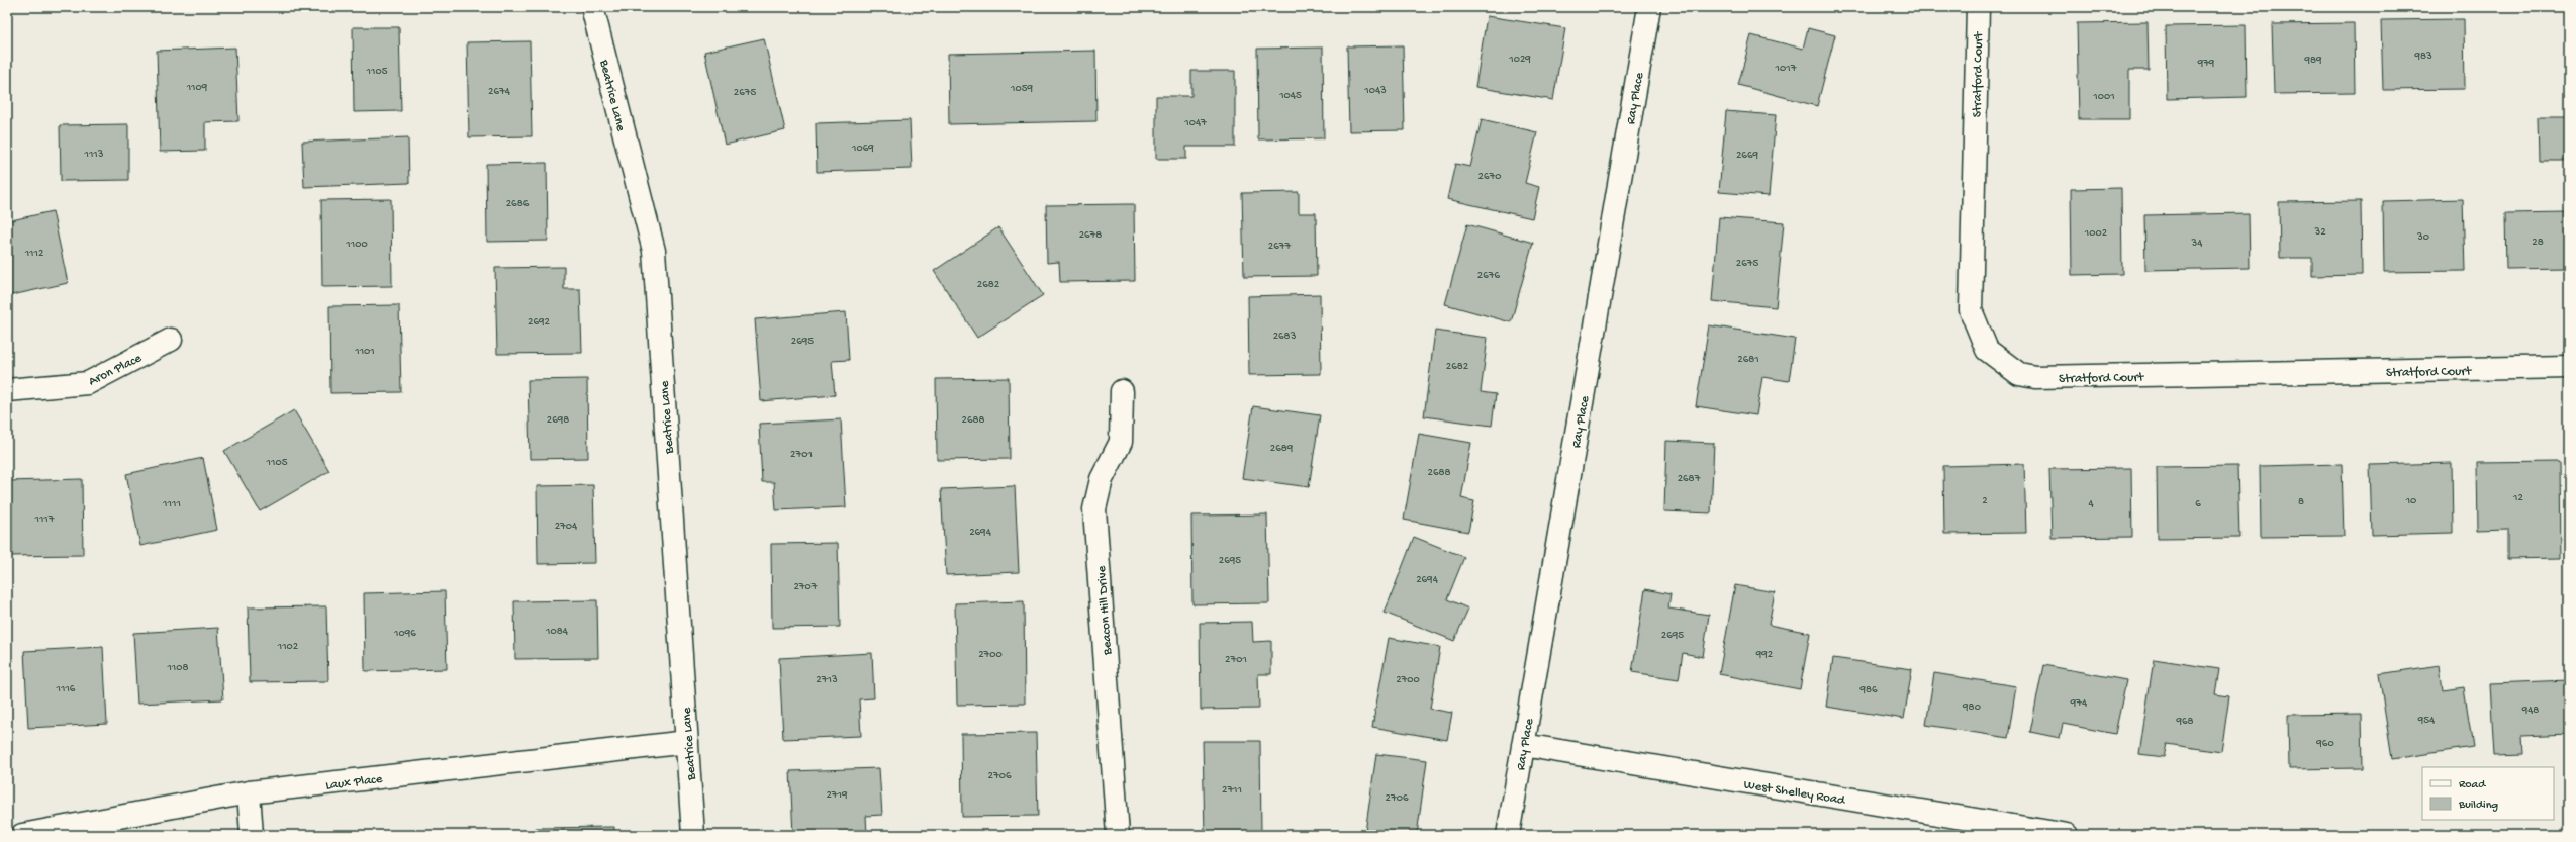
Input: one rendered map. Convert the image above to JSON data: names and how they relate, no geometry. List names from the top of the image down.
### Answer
{
  "streets": {
    "street": [
      "Stratford Court",
      "Beatrice Lane",
      "Ray Place",
      "Aron Place",
      "Beacon Hill Drive",
      "Laux Place",
      "West Shelley Road"
    ]
  },
  "crossings": [
    ["Beatrice Lane", "Laux Place"],
    ["Ray Place", "West Shelley Road"]
  ],
  "house_numbers": [
    "983",
    "1029",
    "989",
    "979",
    "1017",
    "1105",
    "1109",
    "1059",
    "1043",
    "2674",
    "2675",
    "1045",
    "1001",
    "1047",
    "1069",
    "1113",
    "2669",
    "2670",
    "2686",
    "32",
    "1002",
    "2678",
    "30",
    "28",
    "34",
    "1100",
    "2677",
    "1112",
    "2675",
    "2676",
    "2682",
    "2692",
    "2683",
    "2695",
    "1101",
    "2681",
    "2682",
    "2698",
    "2688",
    "2689",
    "2701",
    "1105",
    "2688",
    "2687",
    "12",
    "2",
    "10",
    "8",
    "1111",
    "4",
    "6",
    "1117",
    "2704",
    "2694",
    "2695",
    "2694",
    "2707",
    "1084",
    "1096",
    "2695",
    "1102",
    "2700",
    "992",
    "2701",
    "1108",
    "2713",
    "2700",
    "1116",
    "986",
    "974",
    "980",
    "948",
    "954",
    "968",
    "960",
    "2706",
    "2711",
    "2719",
    "2706"
  ],
  "legend": ["Road", "Building"]
}
